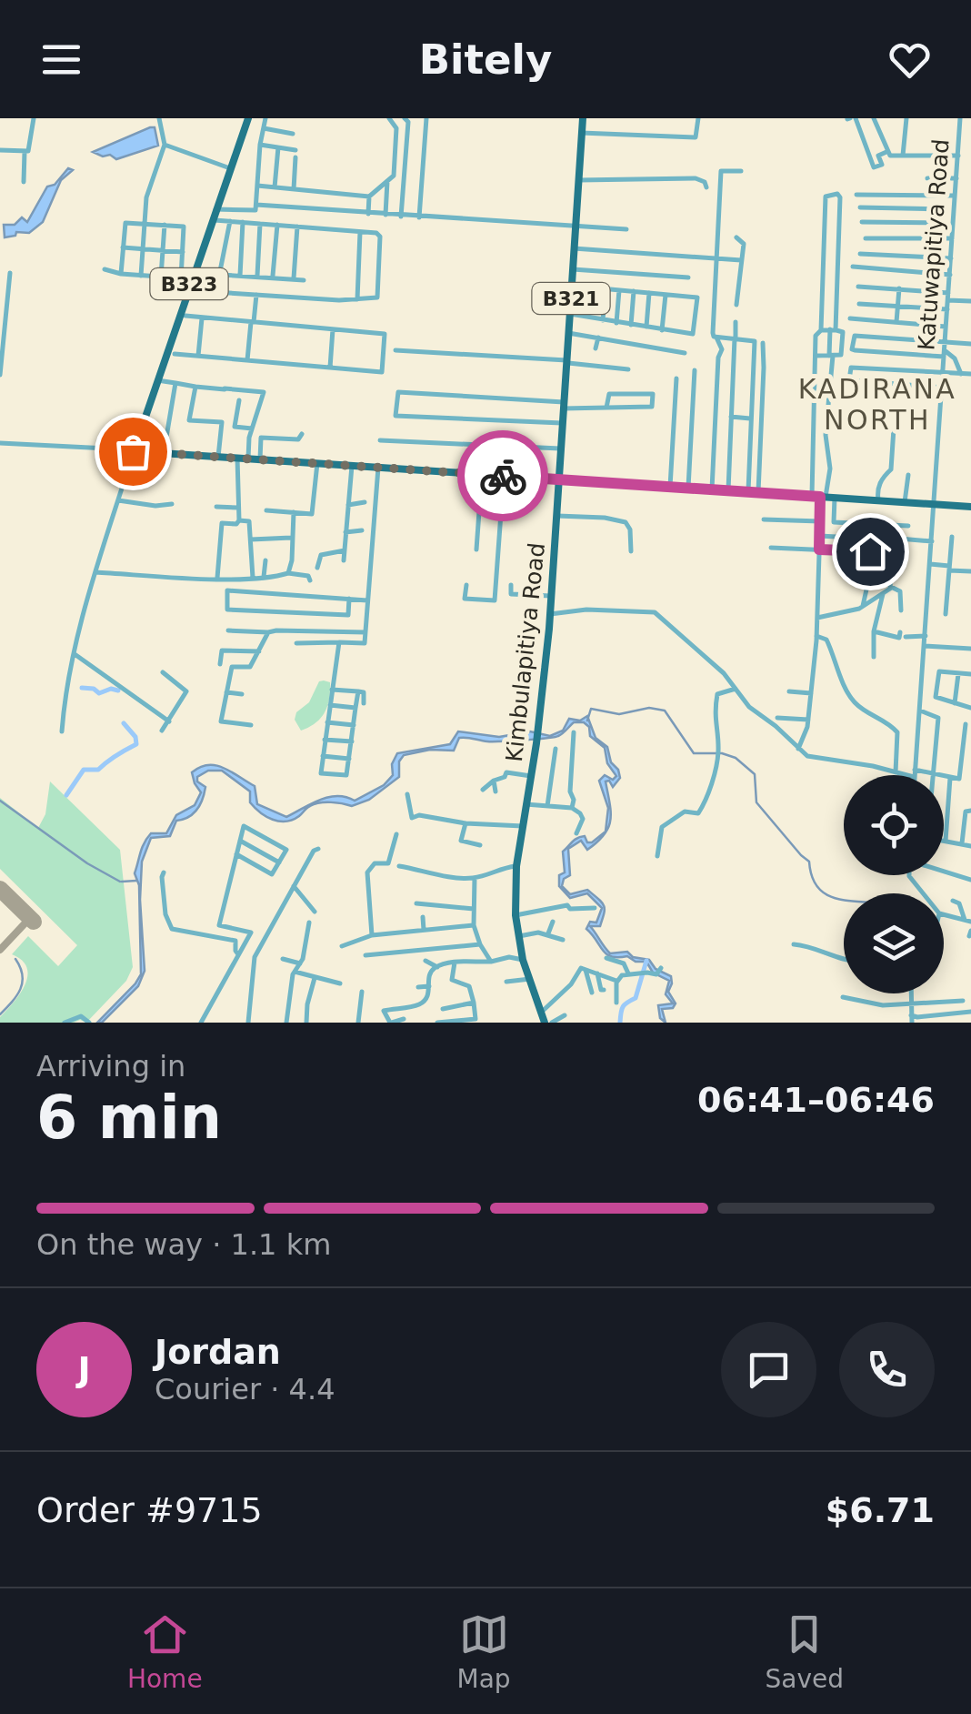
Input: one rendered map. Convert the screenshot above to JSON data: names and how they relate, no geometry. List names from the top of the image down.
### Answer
{
  "streets": {
    "main road": ["B323", "B321", "Kimbulapitiya Road"],
    "street": ["Katuwapitiya Road"]
  },
  "districts": ["KADIRANA NORTH"],
  "page": {
    "header": "Bitely",
    "heading": ["6 min", "Arriving in", "06:41–06:46"],
    "panel": [
      "Jordan",
      "Courier · 4.4",
      "Order #9715",
      "$6.71"
    ],
    "bar": "On the way · 1.1 km",
    "round": "J",
    "tabs": ["Home", "Map", "Saved"]
  }
}
